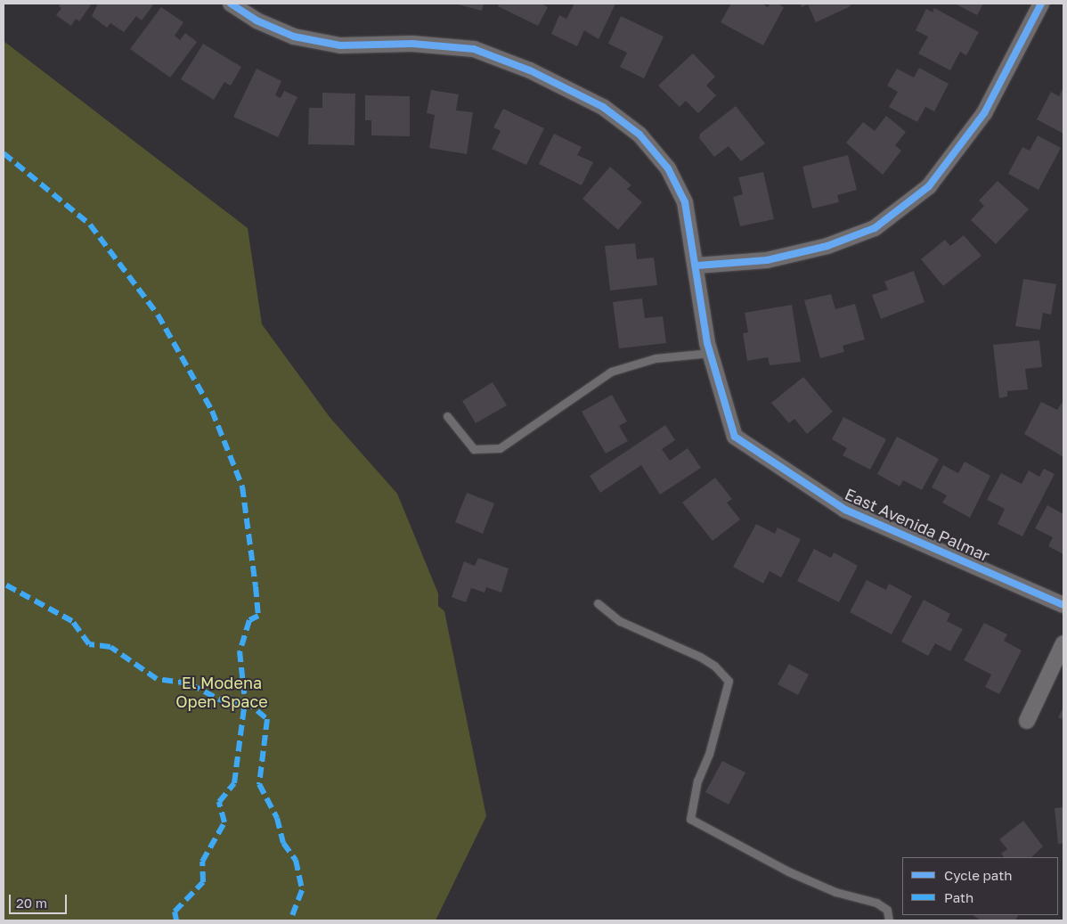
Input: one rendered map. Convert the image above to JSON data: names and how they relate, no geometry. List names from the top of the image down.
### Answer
{
  "streets": {
    "street": ["East Avenida Palmar"]
  },
  "parks": ["El Modena Open Space"],
  "legend": ["Cycle path", "Path"],
  "scale_bar": "20 m"
}
